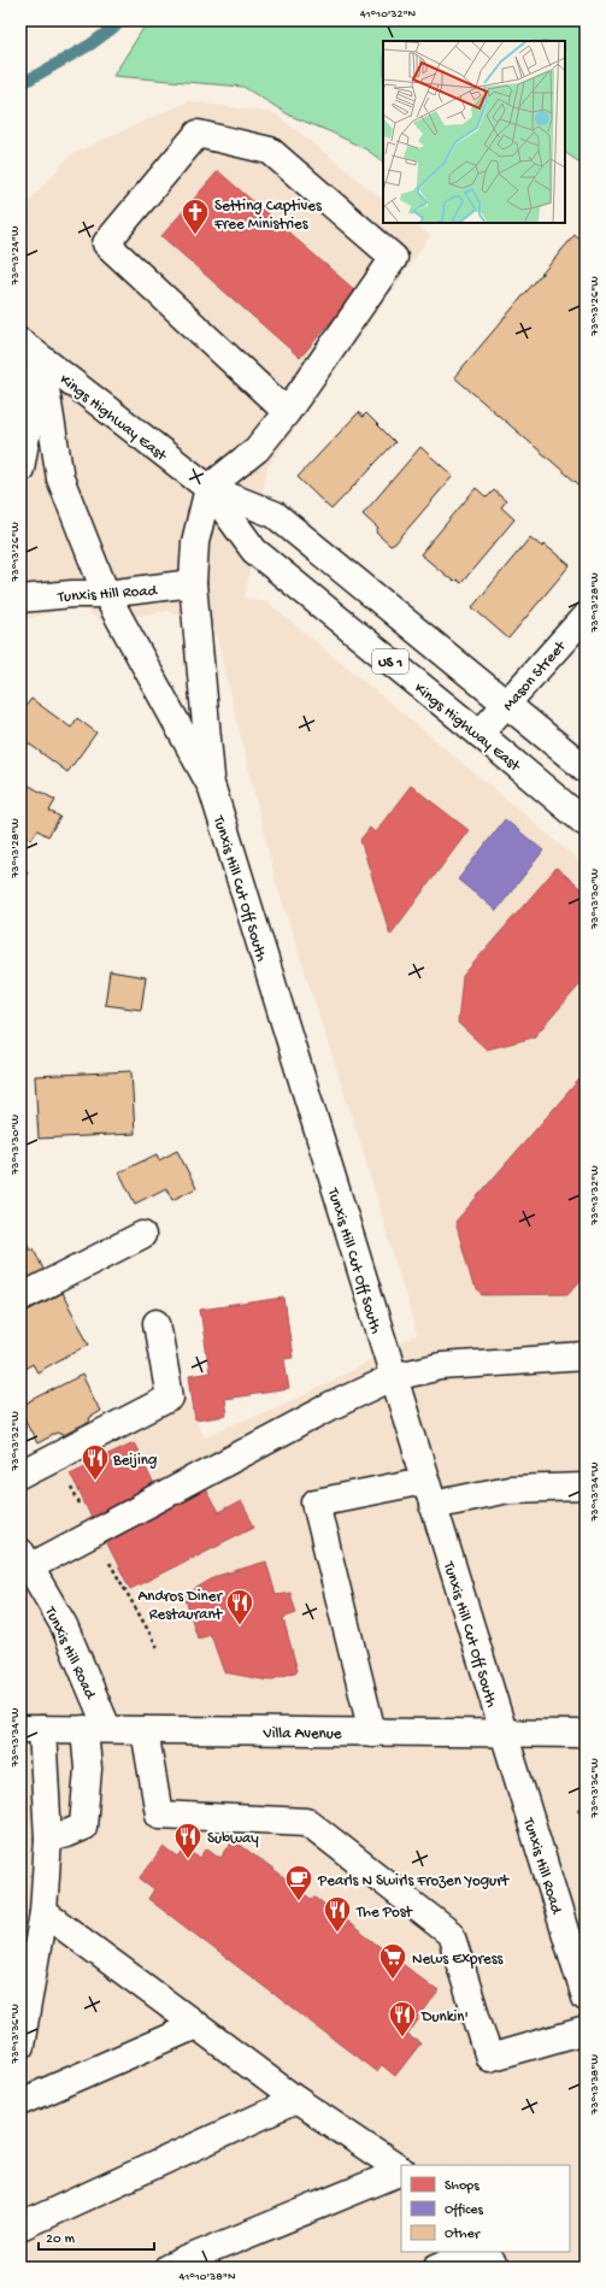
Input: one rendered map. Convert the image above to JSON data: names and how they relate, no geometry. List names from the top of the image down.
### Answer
{
  "streets": {
    "main road": [
      "Kings Highway East",
      "Tunxis Hill Road",
      "US 1",
      "Mason Street",
      "Tunxis Hill Cut Off South",
      "Villa Avenue"
    ]
  },
  "crossings": [
    ["Kings Highway East", "Mason Street"],
    ["Kings Highway East", "Tunxis Hill Cut Off South"],
    ["Tunxis Hill Road", "Tunxis Hill Cut Off South"],
    ["Tunxis Hill Road", "Villa Avenue"],
    ["Tunxis Hill Cut Off South", "Villa Avenue"]
  ],
  "places": {
    "church": ["Setting Captives Free Ministries"],
    "restaurant": [
      "Beijing",
      "Andros Diner Restaurant",
      "Subway",
      "The Post",
      "Dunkin'"
    ],
    "cafe": ["Pearls N Swirls Frozen Yogurt"],
    "supermarket": ["News Express"]
  },
  "legend": ["Shops", "Offices", "Other"],
  "scale_bar": "20 m",
  "coordinates": [
    "41°10'32\"N",
    "73°13'24\"W",
    "73°13'26\"W",
    "73°13'28\"W",
    "73°13'30\"W",
    "73°13'32\"W",
    "73°13'34\"W",
    "73°13'36\"W",
    "73°13'38\"W",
    "41°10'38\"N"
  ]
}
